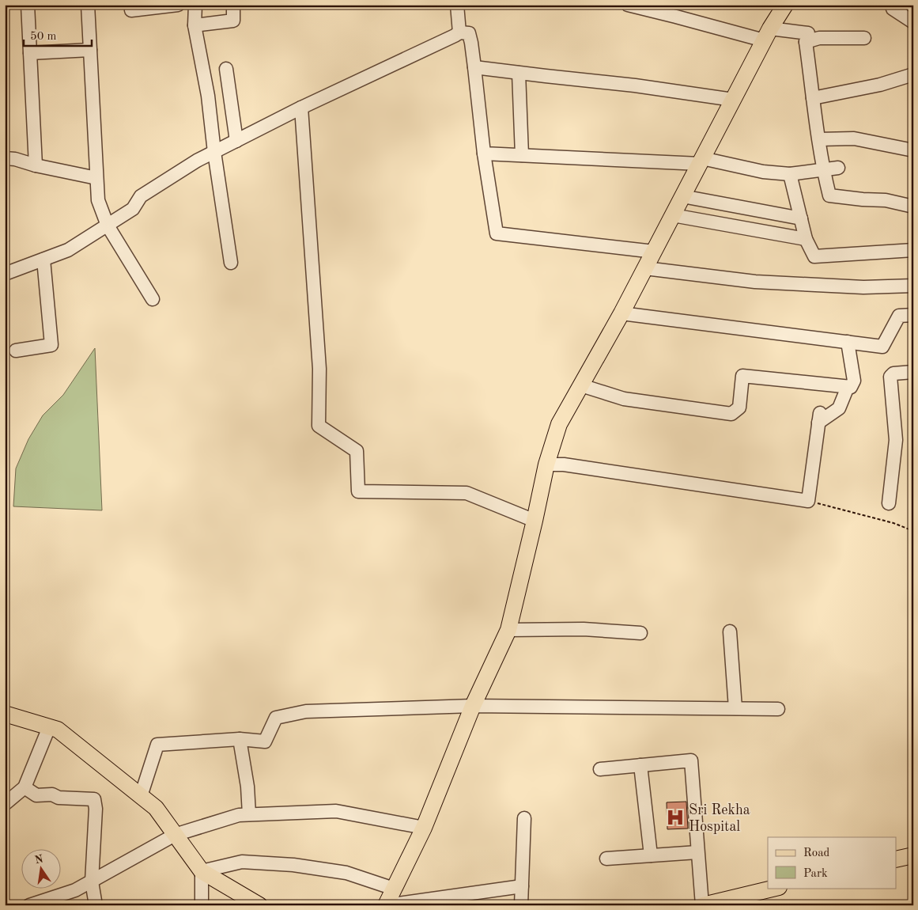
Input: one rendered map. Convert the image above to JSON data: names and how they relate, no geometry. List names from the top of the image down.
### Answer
{
  "places": {
    "hospital": ["Sri Rekha Hospital"]
  },
  "legend": ["Road", "Park"],
  "scale_bar": "50 m",
  "north": "top"
}
